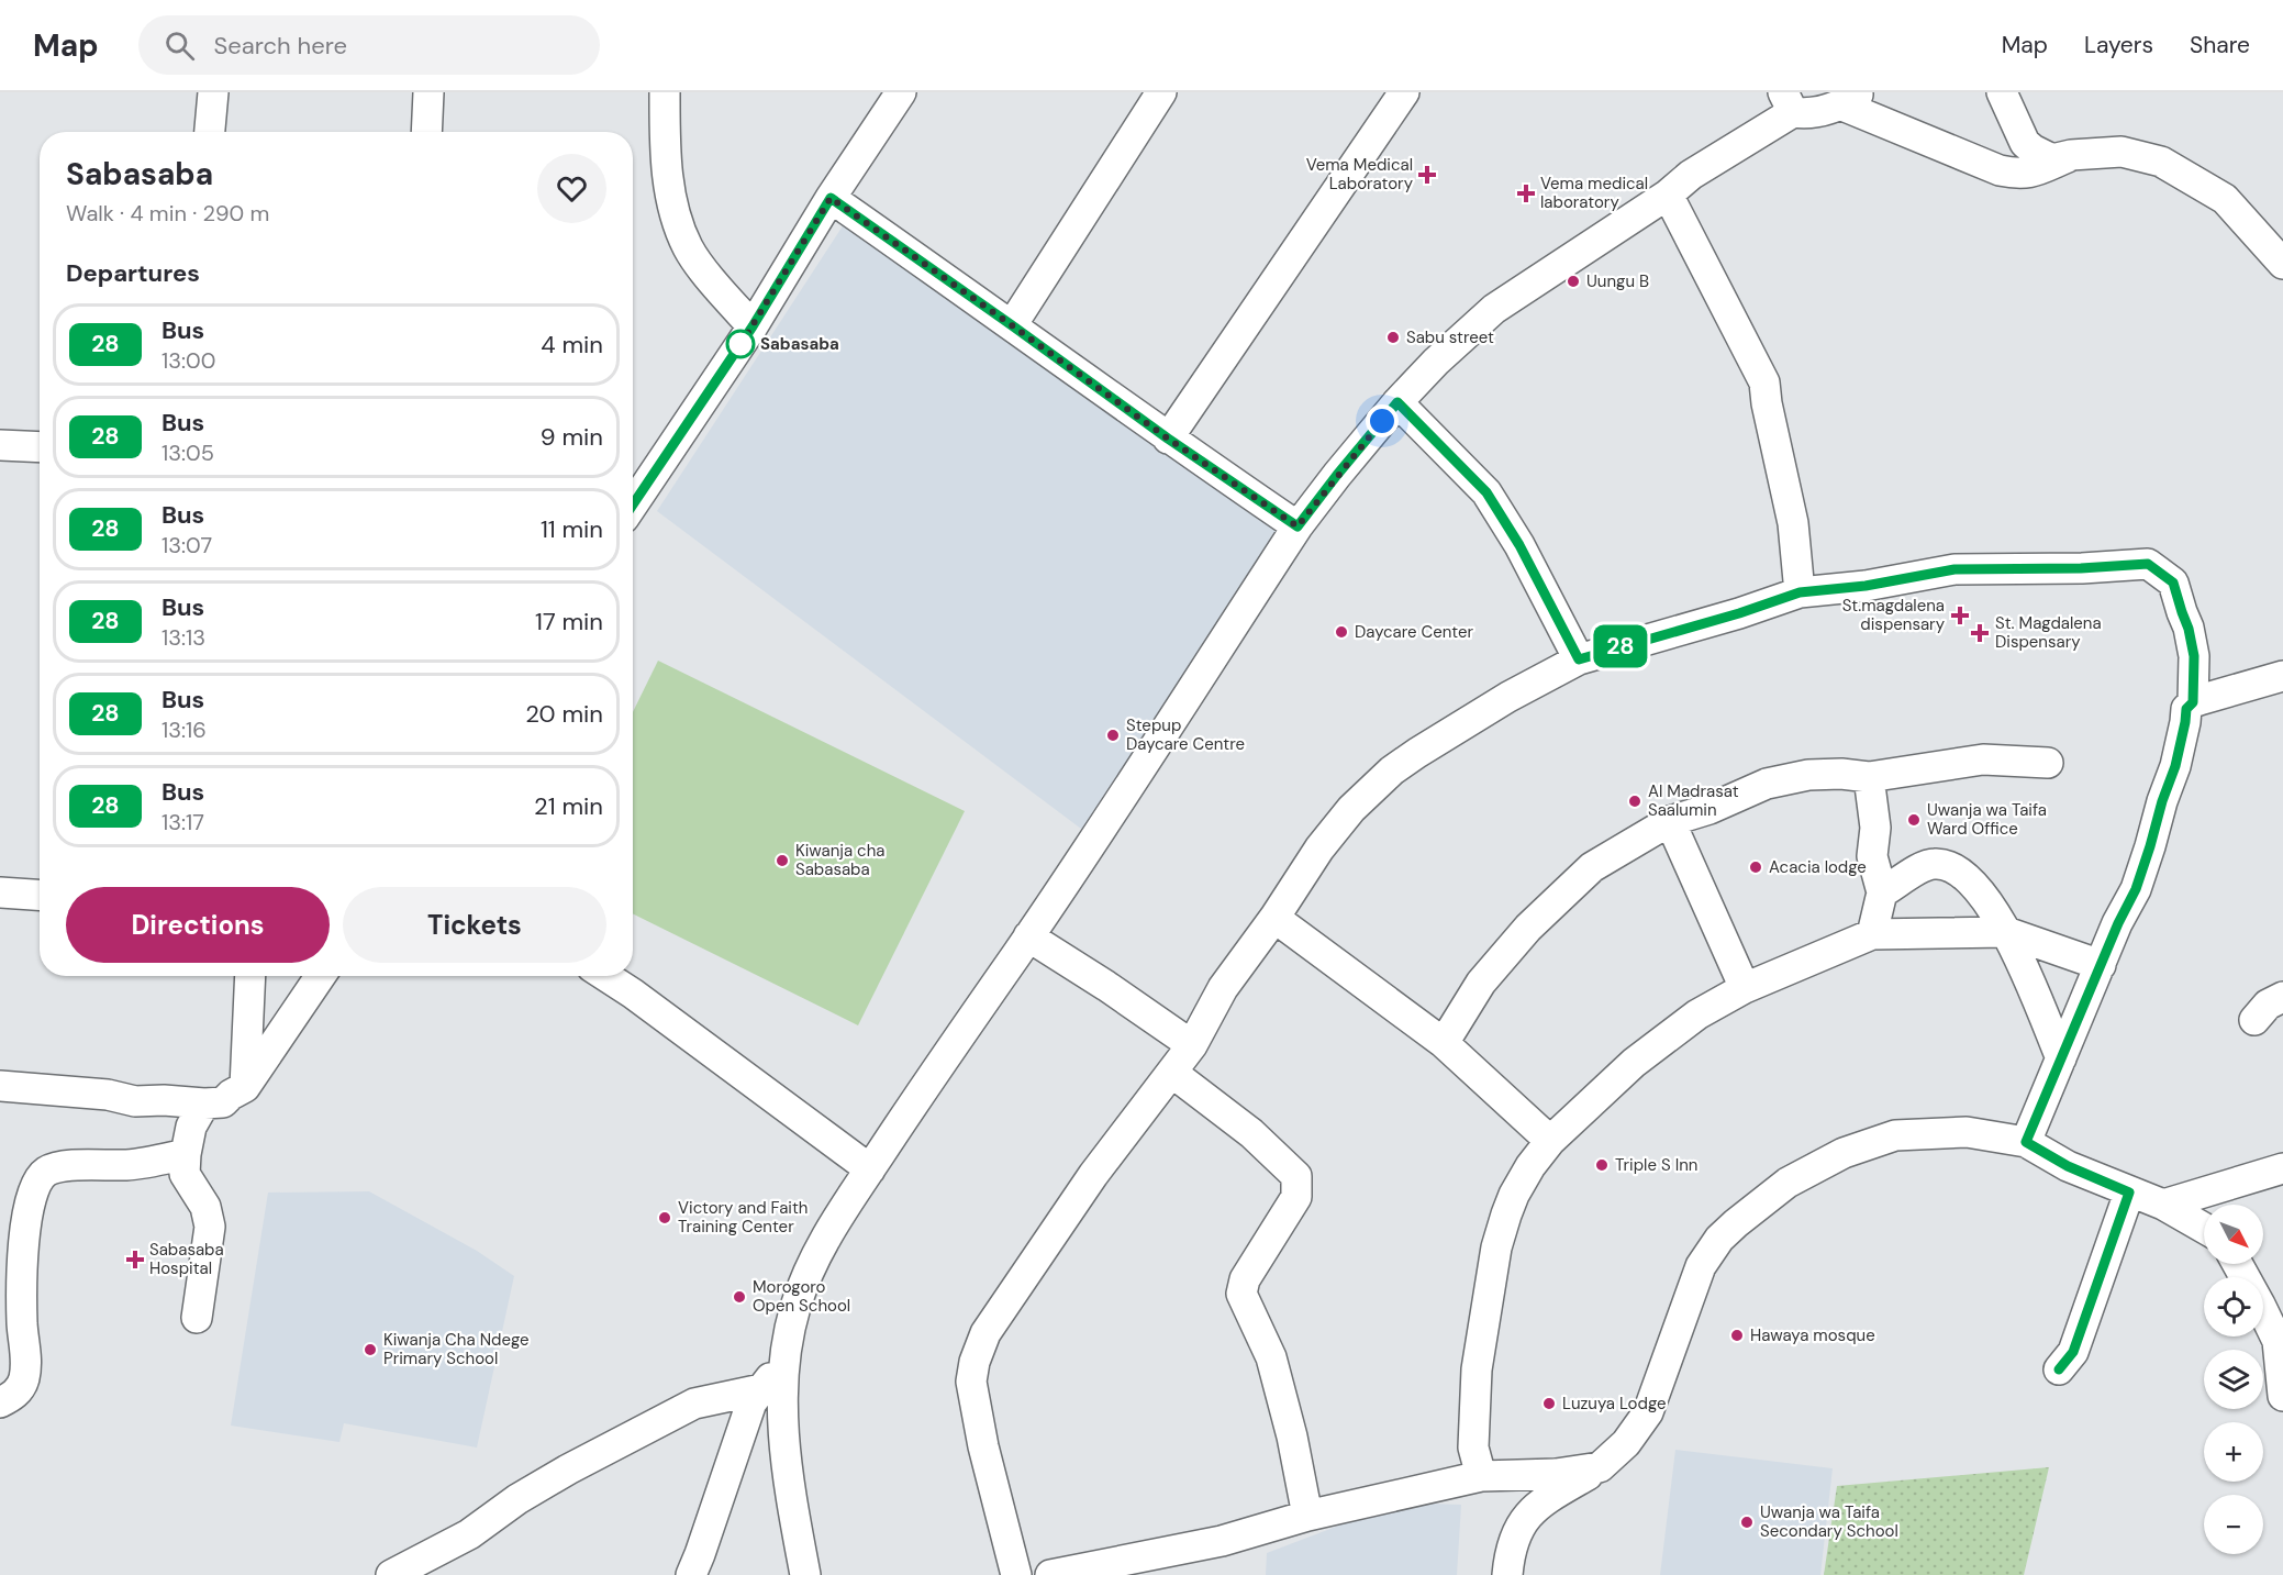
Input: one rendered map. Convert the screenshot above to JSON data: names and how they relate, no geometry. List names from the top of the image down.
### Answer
{
  "places": {
    "health": [
      "Vema Medical Laboratory",
      "Vema medical laboratory",
      "St.magdalena dispensary",
      "St. Magdalena Dispensary",
      "Sabasaba Hospital"
    ],
    "other": [
      "Uungu B",
      "Sabu street",
      "Sabasaba",
      "Daycare Center",
      "Stepup Daycare Centre",
      "Al Madrasat Saalumin",
      "Uwanja wa Taifa Ward Office",
      "Kiwanja cha Sabasaba",
      "Acacia lodge",
      "Triple S Inn",
      "Victory and Faith Training Center",
      "Morogoro Open School",
      "Hawaya mosque",
      "Kiwanja Cha Ndege Primary School",
      "Luzuya Lodge",
      "Uwanja wa Taifa Secondary School"
    ]
  },
  "lines": ["bus line 28"],
  "north": "bottom right",
  "page": {
    "header": "Map",
    "search": "Search here",
    "nav": ["Map", "Layers", "Share"],
    "on_map": "28",
    "heading": [
      ["Sabasaba", "Walk · 4 min · 290 m"],
      "Departures"
    ],
    "list": [
      {
        "mark": "28",
        "name": "Bus",
        "note": "13:00",
        "value": "4 min"
      },
      {
        "mark": "28",
        "name": "Bus",
        "note": "13:05",
        "value": "9 min"
      },
      {
        "mark": "28",
        "name": "Bus",
        "note": "13:07",
        "value": "11 min"
      },
      {
        "mark": "28",
        "name": "Bus",
        "note": "13:13",
        "value": "17 min"
      },
      {
        "mark": "28",
        "name": "Bus",
        "note": "13:16",
        "value": "20 min"
      },
      {
        "mark": "28",
        "name": "Bus",
        "note": "13:17",
        "value": "21 min"
      }
    ],
    "buttons": ["Directions", "Tickets"],
    "map_buttons": ["+", "−"]
  }
}
